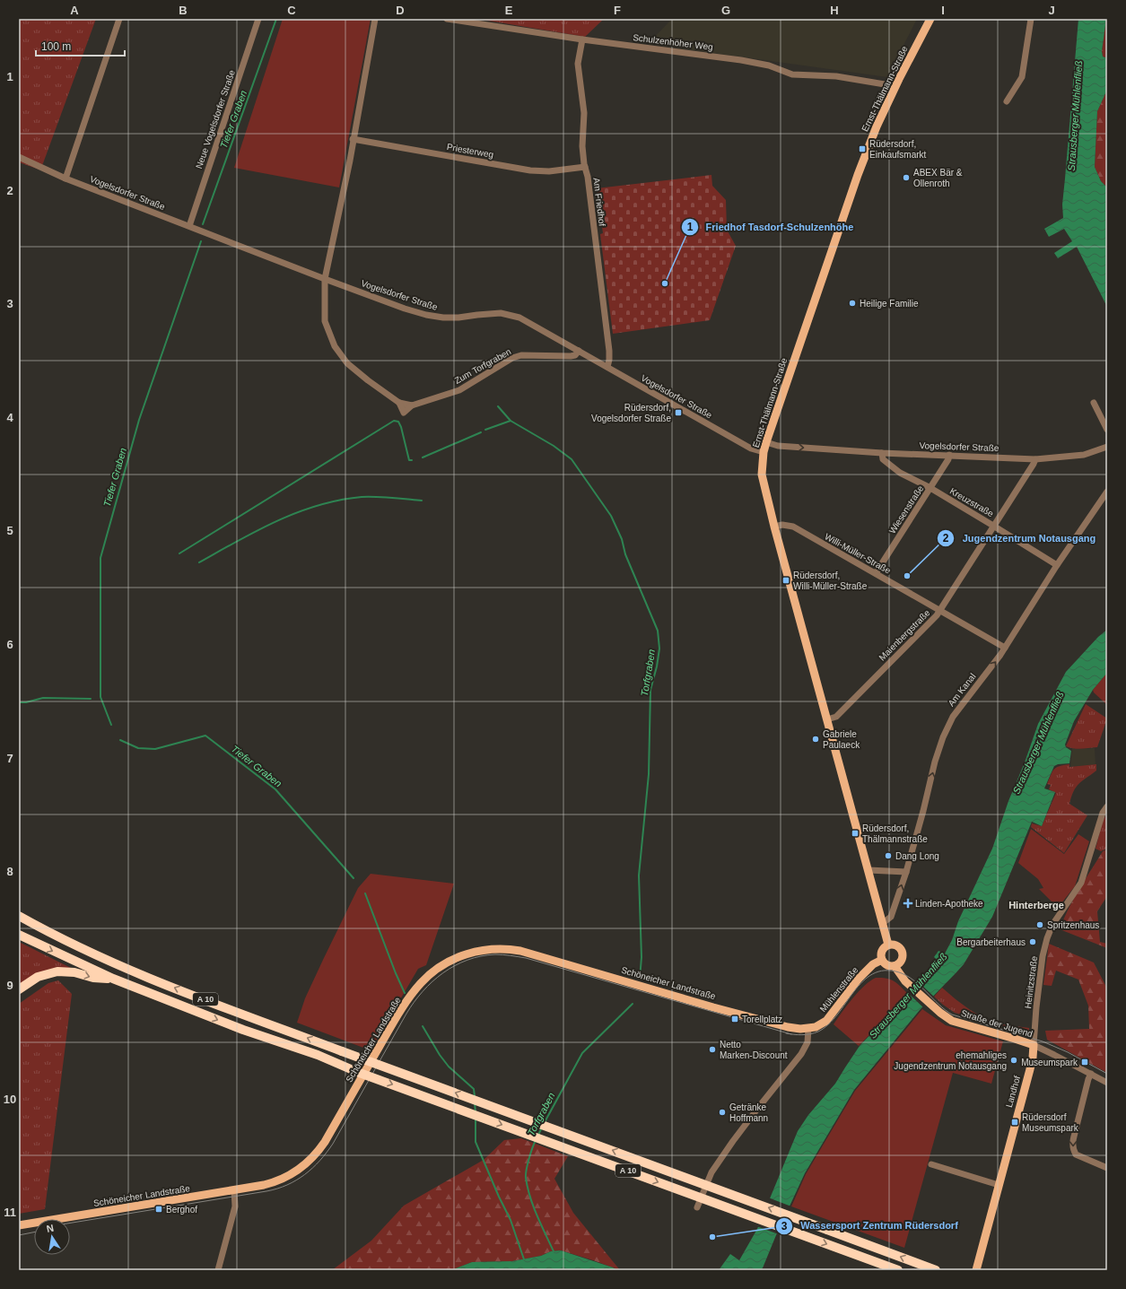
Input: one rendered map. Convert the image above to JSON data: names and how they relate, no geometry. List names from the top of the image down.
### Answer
{
  "streets": {
    "highway": ["A 10"],
    "main road": [
      "Ernst-Thälmann-Straße",
      "Schöneicher Landstraße",
      "Mühlenstraße",
      "Straße der Jugend",
      "Landhof"
    ],
    "street": [
      "Schulzenhöher Weg",
      "Neue Vogelsdorfer Straße",
      "Priesterweg",
      "Vogelsdorfer Straße",
      "Am Friedhof",
      "Zum Torfgraben",
      "Kreuzstraße",
      "Wiesenstraße",
      "Willi-Müller-Straße",
      "Maienbergstraße",
      "Am Kanal",
      "Heinitzstraße"
    ]
  },
  "crossings": [
    ["Schulzenhöher Weg", "Ernst-Thälmann-Straße"],
    ["Schulzenhöher Weg", "Am Friedhof"],
    ["Ernst-Thälmann-Straße", "Vogelsdorfer Straße"],
    ["Ernst-Thälmann-Straße", "Willi-Müller-Straße"],
    ["Ernst-Thälmann-Straße", "Maienbergstraße"],
    ["Ernst-Thälmann-Straße", "Am Kanal"],
    ["Ernst-Thälmann-Straße", "Mühlenstraße"],
    ["Ernst-Thälmann-Straße", "Straße der Jugend"],
    ["Neue Vogelsdorfer Straße", "Vogelsdorfer Straße"],
    ["Priesterweg", "Am Friedhof"],
    ["Vogelsdorfer Straße", "Am Friedhof"],
    ["Vogelsdorfer Straße", "Zum Torfgraben"],
    ["Vogelsdorfer Straße", "Kreuzstraße"],
    ["Vogelsdorfer Straße", "Wiesenstraße"],
    ["Vogelsdorfer Straße", "Maienbergstraße"],
    ["Kreuzstraße", "Wiesenstraße"],
    ["Kreuzstraße", "Maienbergstraße"],
    ["Kreuzstraße", "Am Kanal"],
    ["Wiesenstraße", "Willi-Müller-Straße"],
    ["Willi-Müller-Straße", "Maienbergstraße"],
    ["Willi-Müller-Straße", "Am Kanal"],
    ["Heinitzstraße", "Straße der Jugend"],
    ["Heinitzstraße", "Landhof"],
    ["Schöneicher Landstraße", "Mühlenstraße"],
    ["Mühlenstraße", "Straße der Jugend"],
    ["Straße der Jugend", "Landhof"]
  ],
  "one_way": ["Am Kanal"],
  "districts": ["Hinterberge"],
  "water": ["Strausberger Mühlenfließ", "Tiefer Graben", "Torfgraben"],
  "places": {
    "transit": [
      "Rüdersdorf, Einkaufsmarkt",
      "Rüdersdorf, Vogelsdorfer Straße",
      "Rüdersdorf, Willi-Müller-Straße",
      "Rüdersdorf, Thälmannstraße",
      "Torellplatz",
      "Museumspark",
      "Rüdersdorf Museumspark",
      "Berghof"
    ],
    "other": [
      "ABEX Bär & Ollenroth",
      "Friedhof Tasdorf-Schulzenhöhe",
      "Heilige Familie",
      "Jugendzentrum Notausgang",
      "Gabriele Paulaeck",
      "Dang Long",
      "Spritzenhaus",
      "Bergarbeiterhaus",
      "Netto Marken-Discount",
      "ehemahliges Jugendzentrum Notausgang",
      "Getränke Hoffmann",
      "Wassersport Zentrum Rüdersdorf"
    ],
    "health": ["Linden-Apotheke"]
  },
  "scale_bar": "100 m",
  "north": "top",
  "grid": {
    "columns": [
      "A",
      "B",
      "C",
      "D",
      "E",
      "F",
      "G",
      "H",
      "I",
      "J"
    ],
    "rows": [
      "1",
      "2",
      "3",
      "4",
      "5",
      "6",
      "7",
      "8",
      "9",
      "10",
      "11"
    ]
  }
}
